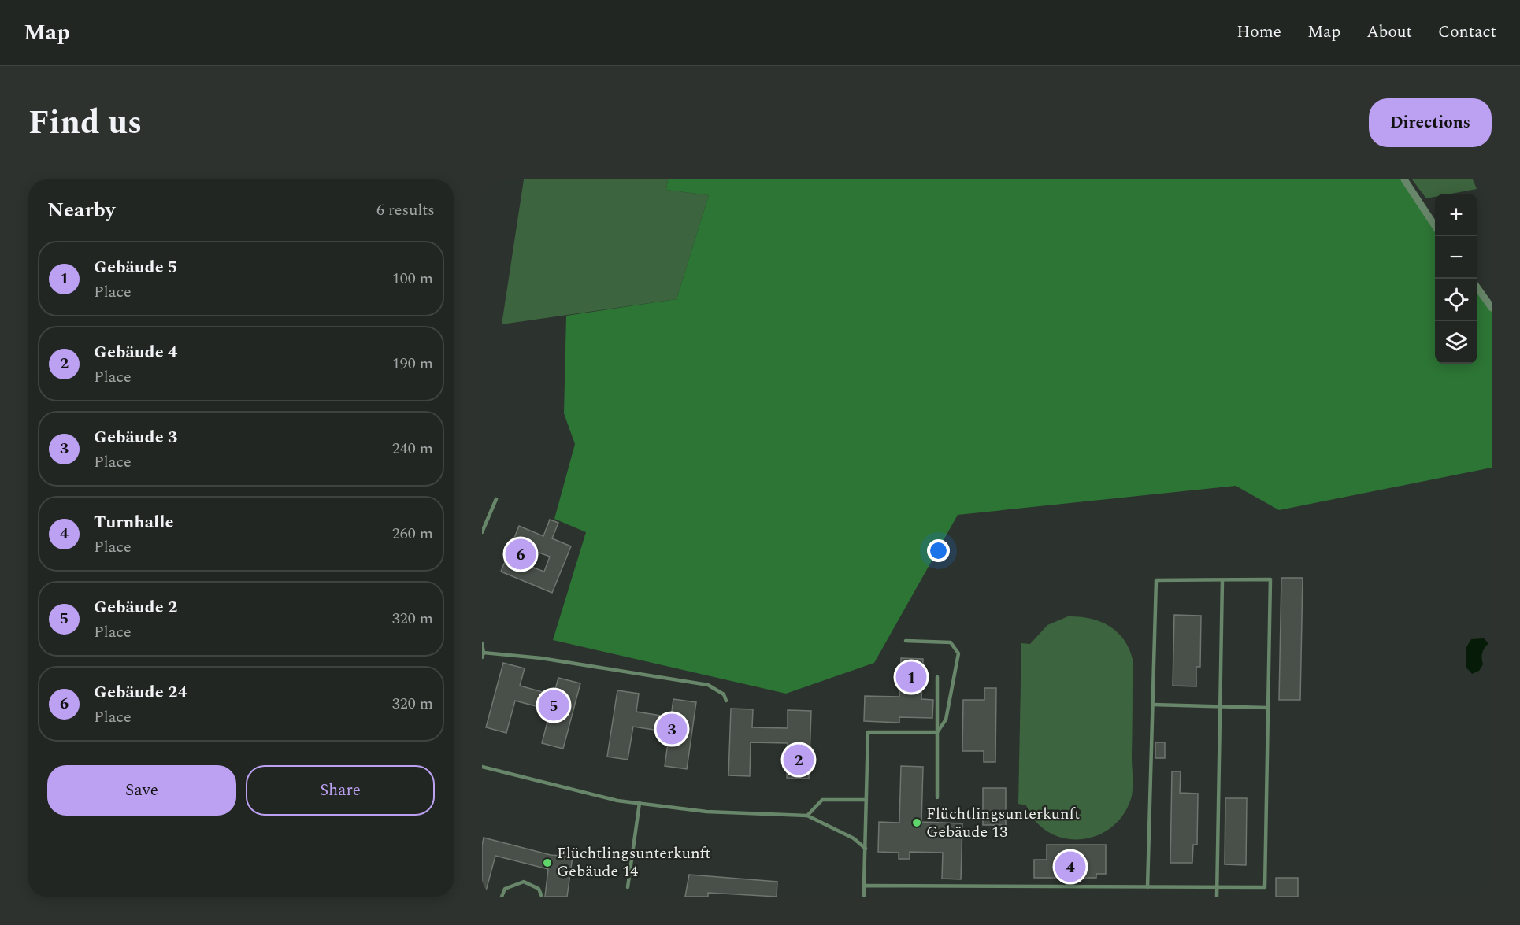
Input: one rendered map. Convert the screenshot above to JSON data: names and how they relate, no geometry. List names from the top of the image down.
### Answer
{
  "places": ["Flüchtlingsunterkunft Gebäude 13", "Flüchtlingsunterkunft Gebäude 14"],
  "page": {
    "header": "Map",
    "nav": [
      "Home",
      "Map",
      "About",
      "Contact"
    ],
    "title": "Find us",
    "buttons": [
      "Directions",
      ["Save", "Share"]
    ],
    "heading": ["Nearby", "6 results"],
    "map_buttons": ["+", "−"],
    "list": [
      {
        "mark": "1",
        "name": "Gebäude 5",
        "note": "Place",
        "value": "100 m"
      },
      {
        "mark": "2",
        "name": "Gebäude 4",
        "note": "Place",
        "value": "190 m"
      },
      {
        "mark": "3",
        "name": "Gebäude 3",
        "note": "Place",
        "value": "240 m"
      },
      {
        "mark": "4",
        "name": "Turnhalle",
        "note": "Place",
        "value": "260 m"
      },
      {
        "mark": "5",
        "name": "Gebäude 2",
        "note": "Place",
        "value": "320 m"
      },
      {
        "mark": "6",
        "name": "Gebäude 24",
        "note": "Place",
        "value": "320 m"
      }
    ],
    "pins": [
      "6",
      "1",
      "5",
      "3",
      "2",
      "4"
    ]
  }
}
